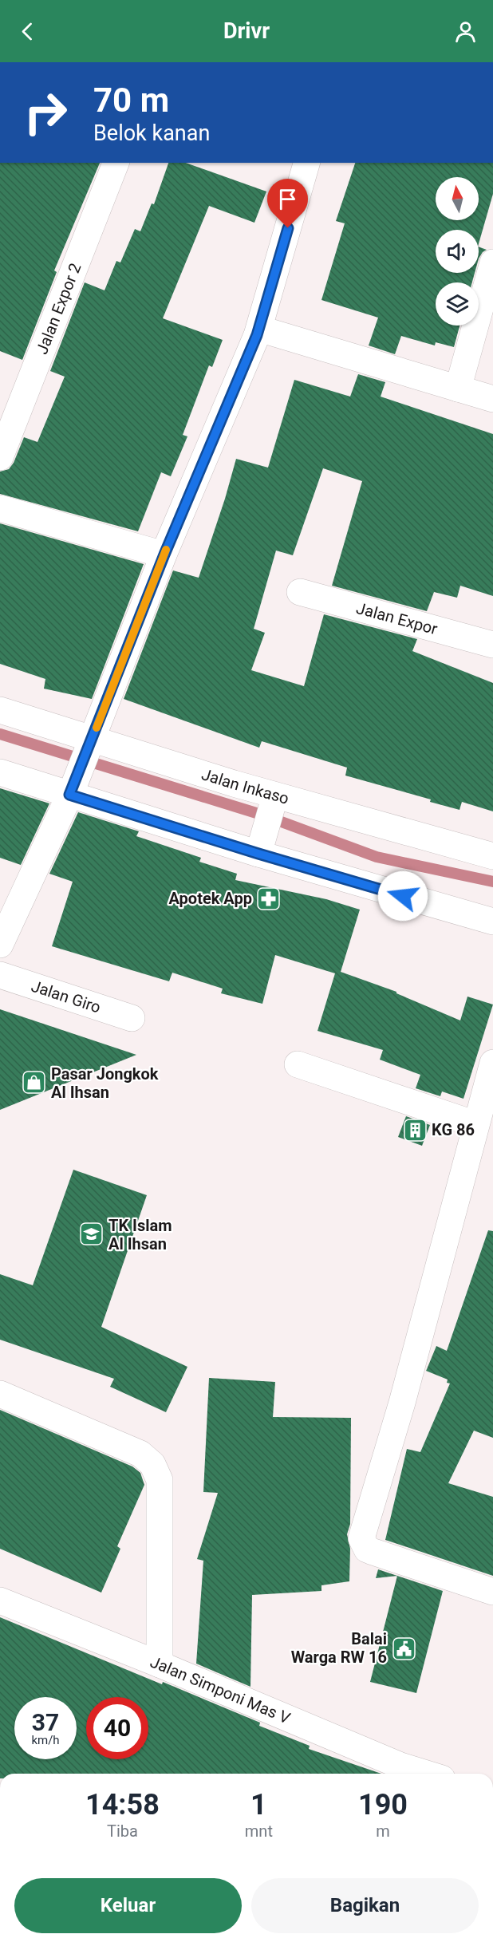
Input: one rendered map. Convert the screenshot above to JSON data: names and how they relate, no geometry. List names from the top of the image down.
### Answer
{
  "streets": {
    "street": [
      "Jalan Expor 2",
      "Jalan Expor",
      "Jalan Inkaso",
      "Jalan Giro",
      "Jalan Simponi Mas V"
    ]
  },
  "places": {
    "pharmacy": ["Apotek App"],
    "shop": ["Pasar Jongkok Al Ihsan"],
    "building": ["KG 86"],
    "school or university": ["TK Islam Al Ihsan"],
    "public building": ["Balai Warga RW 16"]
  },
  "north": "top",
  "page": {
    "header": "Drivr",
    "turn": ["70 m", "Belok kanan"],
    "speed": "37 km/h",
    "limit": "40",
    "eta": [
      "14:58",
      "Tiba",
      "1",
      "mnt",
      "190",
      "m"
    ],
    "buttons": ["Keluar", "Bagikan"]
  }
}
